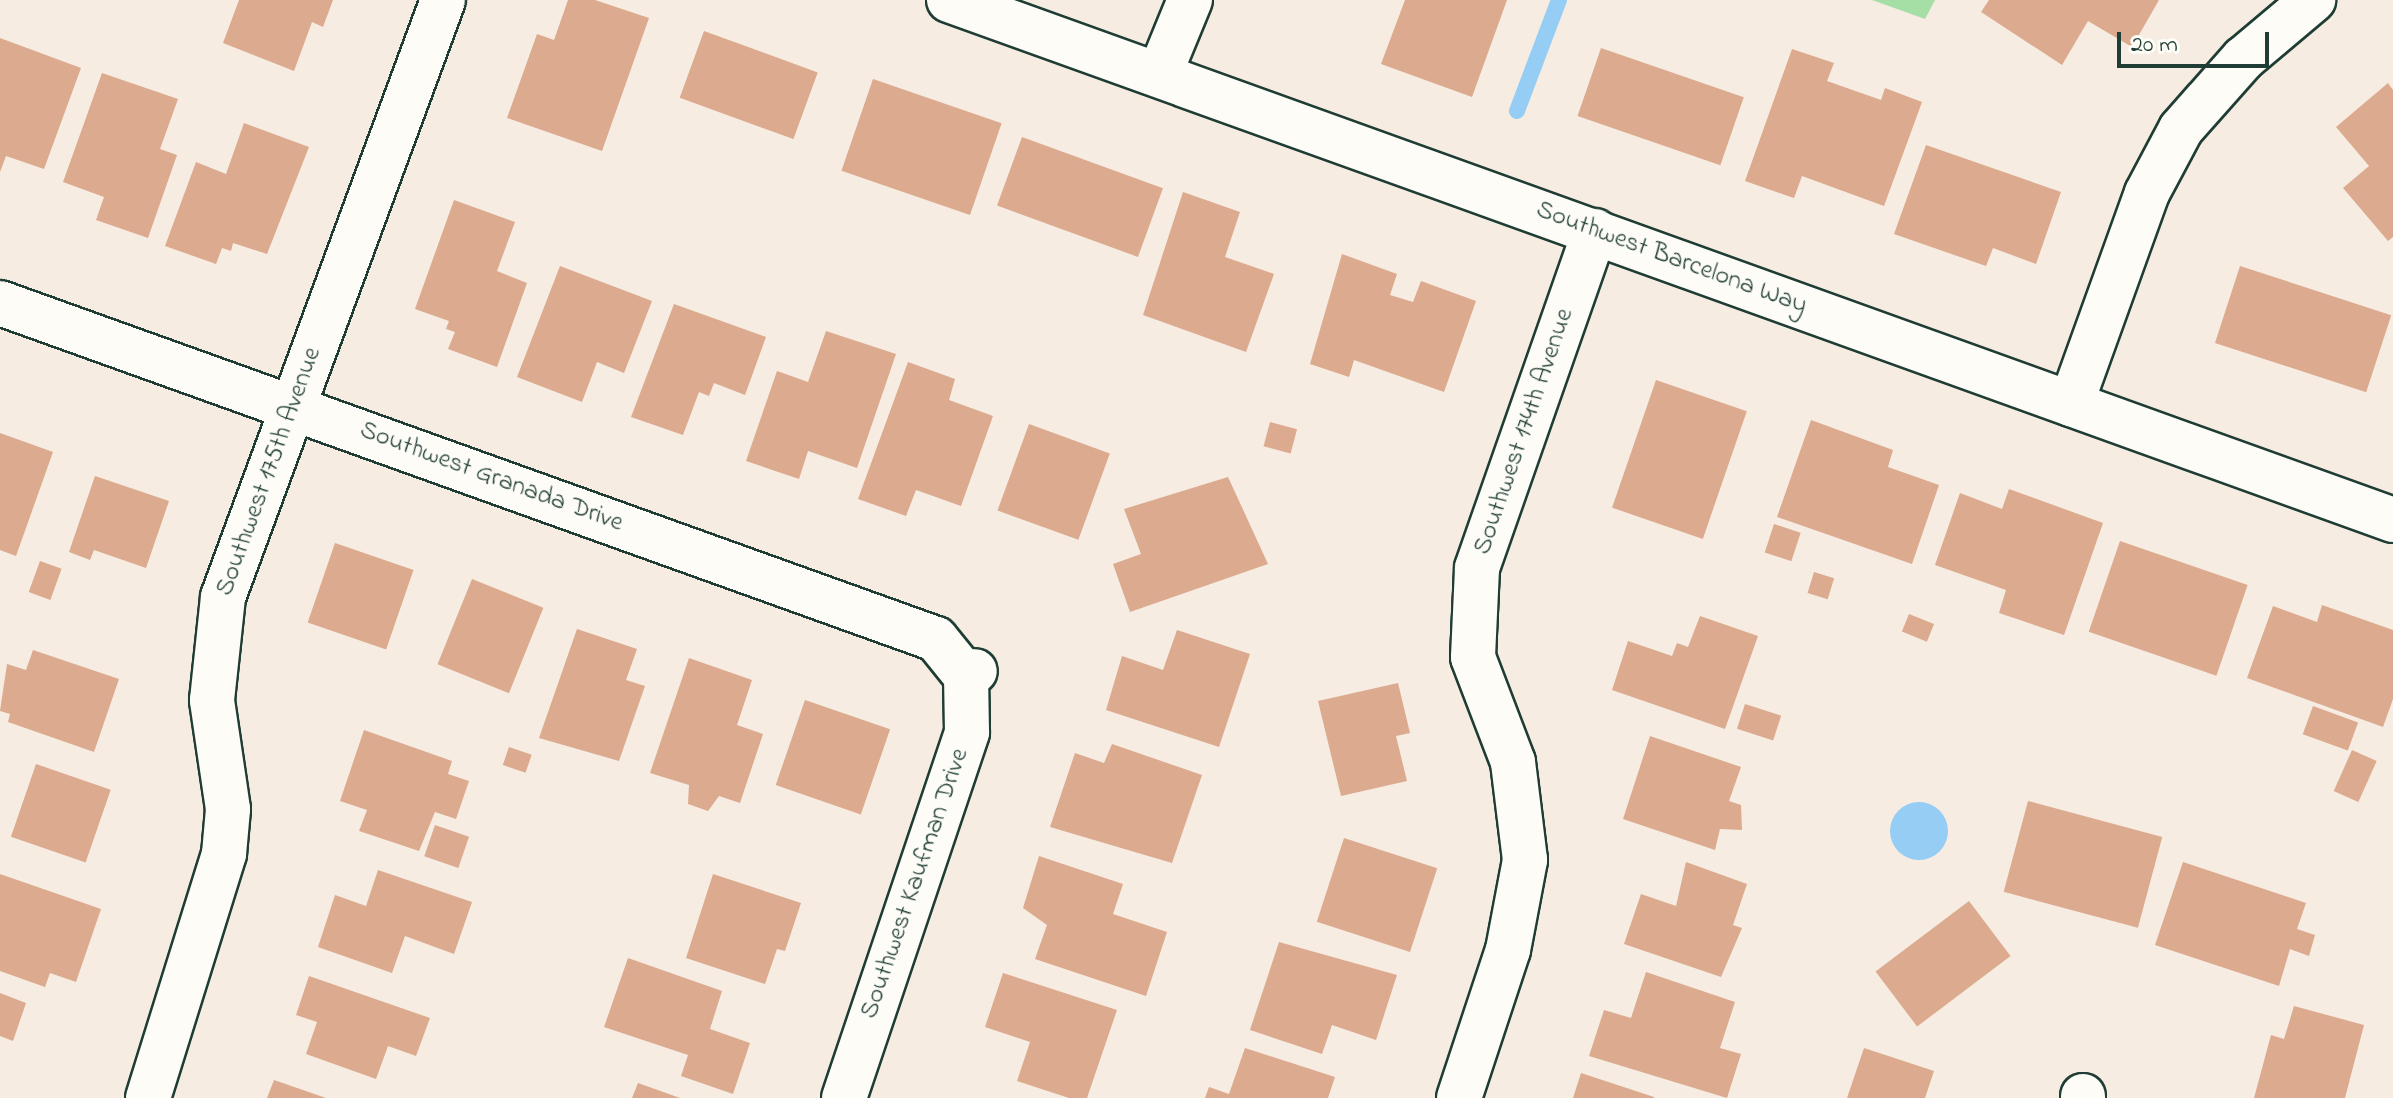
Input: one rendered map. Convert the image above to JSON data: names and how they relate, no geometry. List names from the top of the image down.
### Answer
{
  "streets": {
    "street": [
      "Southwest Barcelona Way",
      "Southwest 174th Avenue",
      "Southwest 175th Avenue",
      "Southwest Granada Drive",
      "Southwest Kaufman Drive"
    ]
  },
  "crossings": [
    ["Southwest Barcelona Way", "Southwest 174th Avenue"],
    ["Southwest 175th Avenue", "Southwest Granada Drive"],
    ["Southwest Granada Drive", "Southwest Kaufman Drive"]
  ],
  "scale_bar": "20 m"
}
